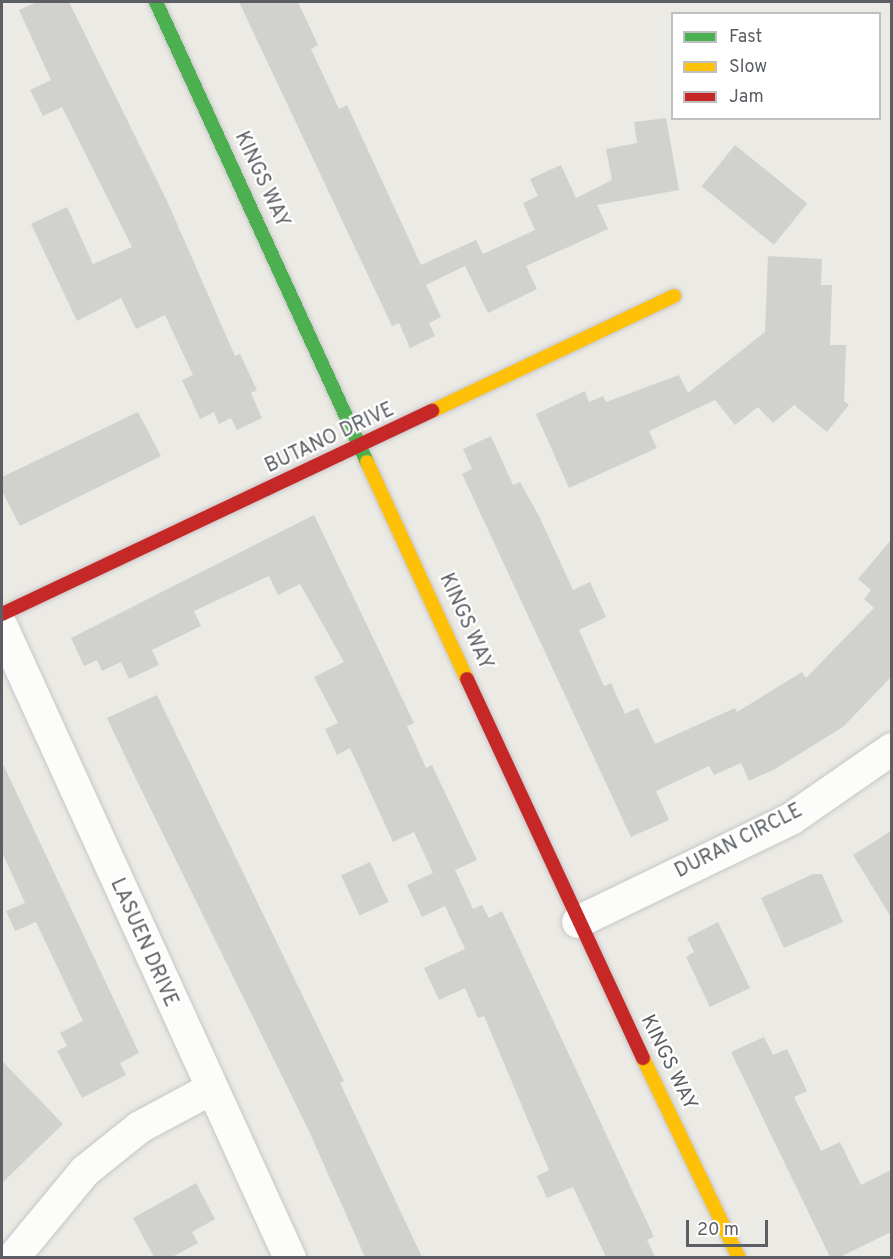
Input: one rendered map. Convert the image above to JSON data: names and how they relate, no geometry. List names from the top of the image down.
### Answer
{
  "streets": {
    "street": [
      "KINGS WAY",
      "BUTANO DRIVE",
      "DURAN CIRCLE",
      "LASUEN DRIVE"
    ]
  },
  "crossings": [
    ["KINGS WAY", "BUTANO DRIVE"],
    ["KINGS WAY", "DURAN CIRCLE"]
  ],
  "legend": ["Fast", "Slow", "Jam"],
  "scale_bar": "20 m"
}
